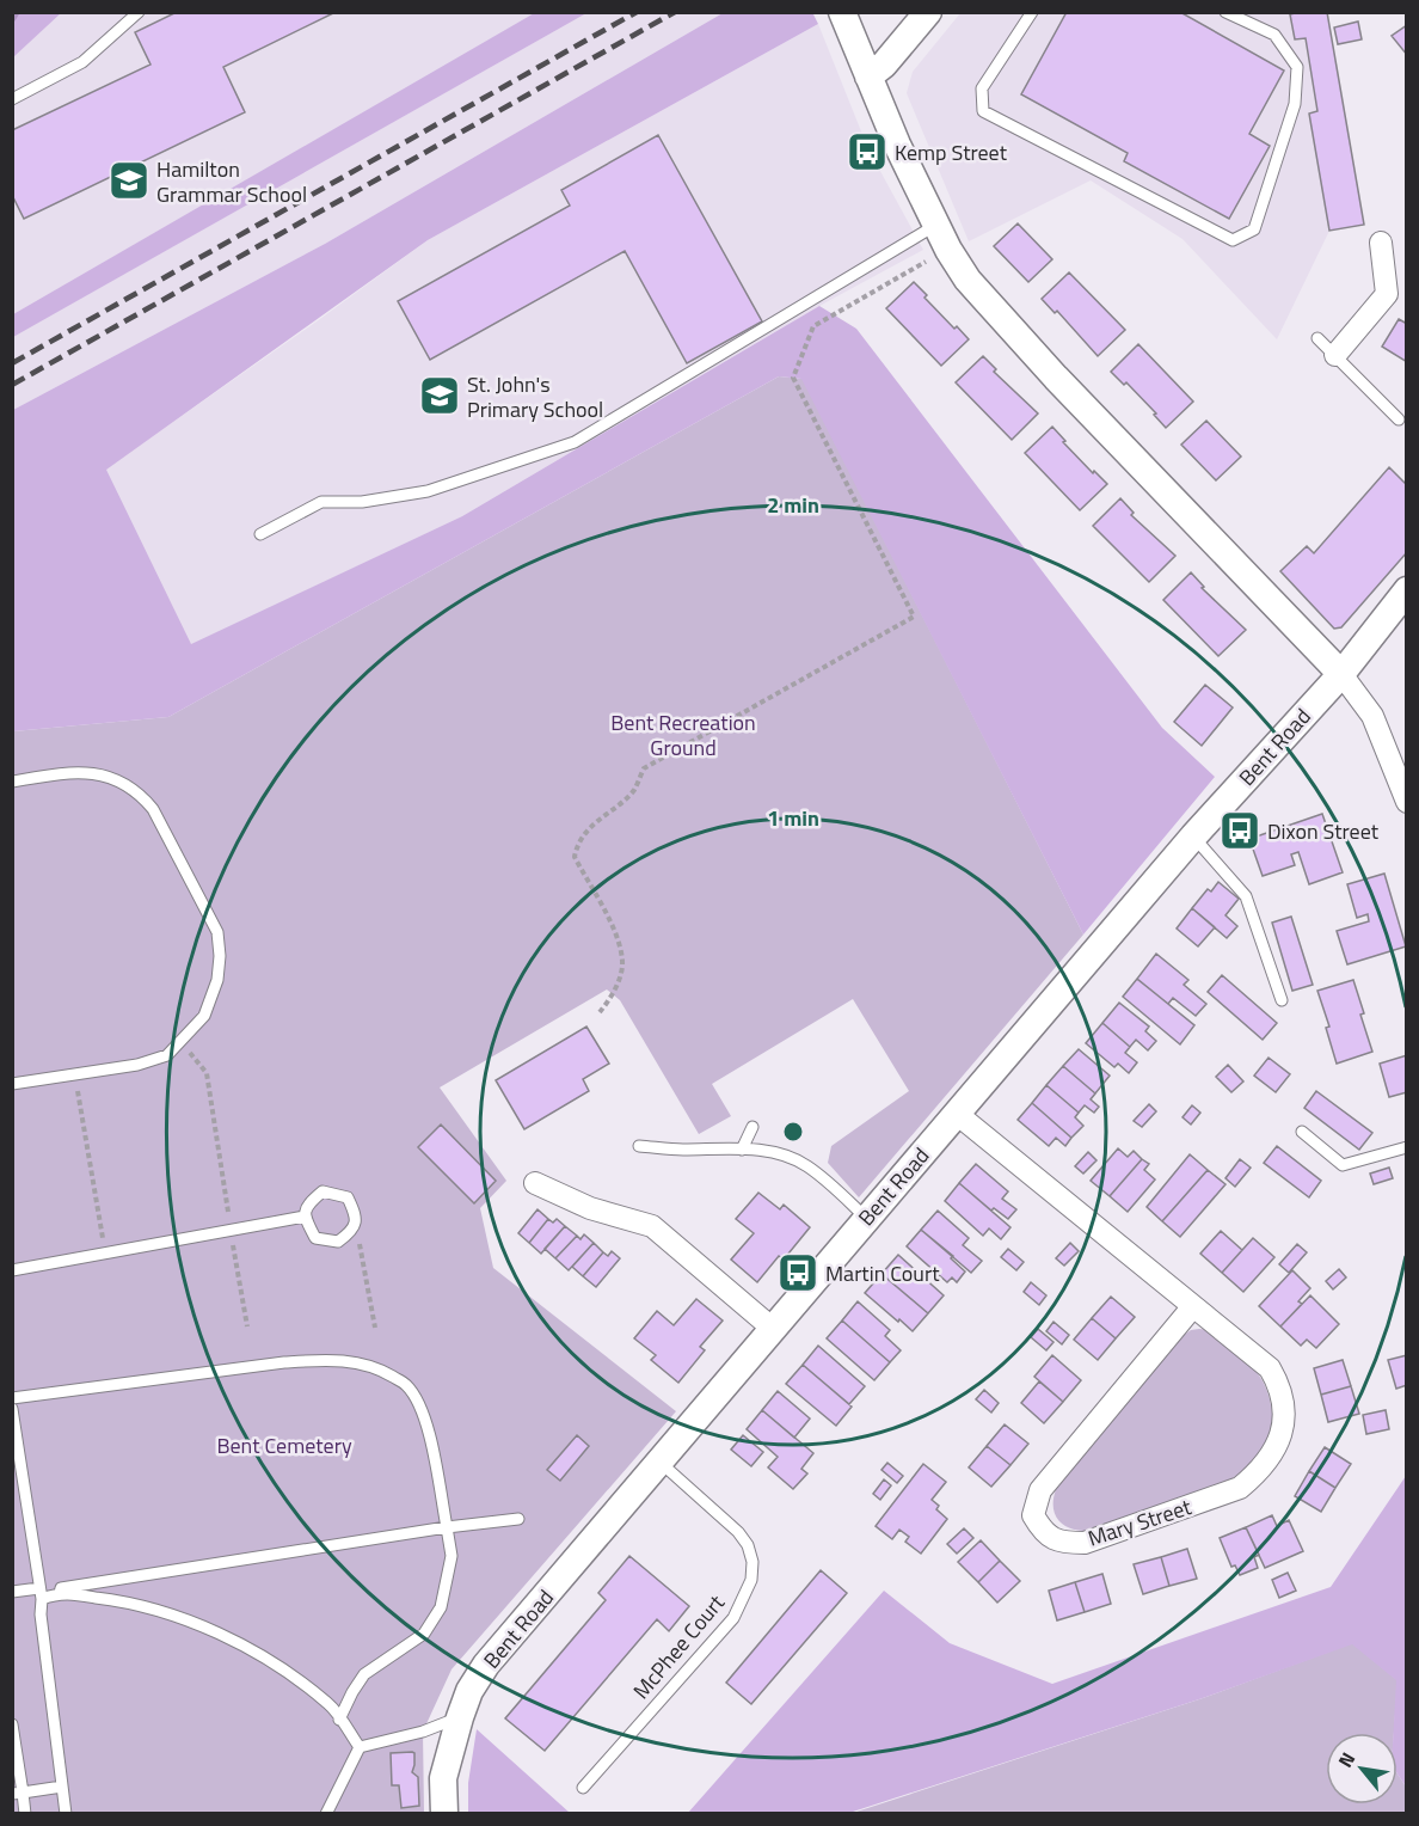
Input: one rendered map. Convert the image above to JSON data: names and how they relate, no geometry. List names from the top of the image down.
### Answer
{
  "streets": {
    "street": ["Bent Road", "Mary Street"],
    "lane": ["McPhee Court"]
  },
  "crossings": [
    ["Bent Road", "Mary Street"],
    ["Bent Road", "McPhee Court"]
  ],
  "parks": ["Bent Recreation Ground", "Bent Cemetery"],
  "places": {
    "bus stop": ["Kemp Street", "Dixon Street", "Martin Court"],
    "school or university": ["Hamilton Grammar School", "St. John's Primary School"]
  },
  "north": "top left",
  "rings": ["2 min", "1 min"]
}
